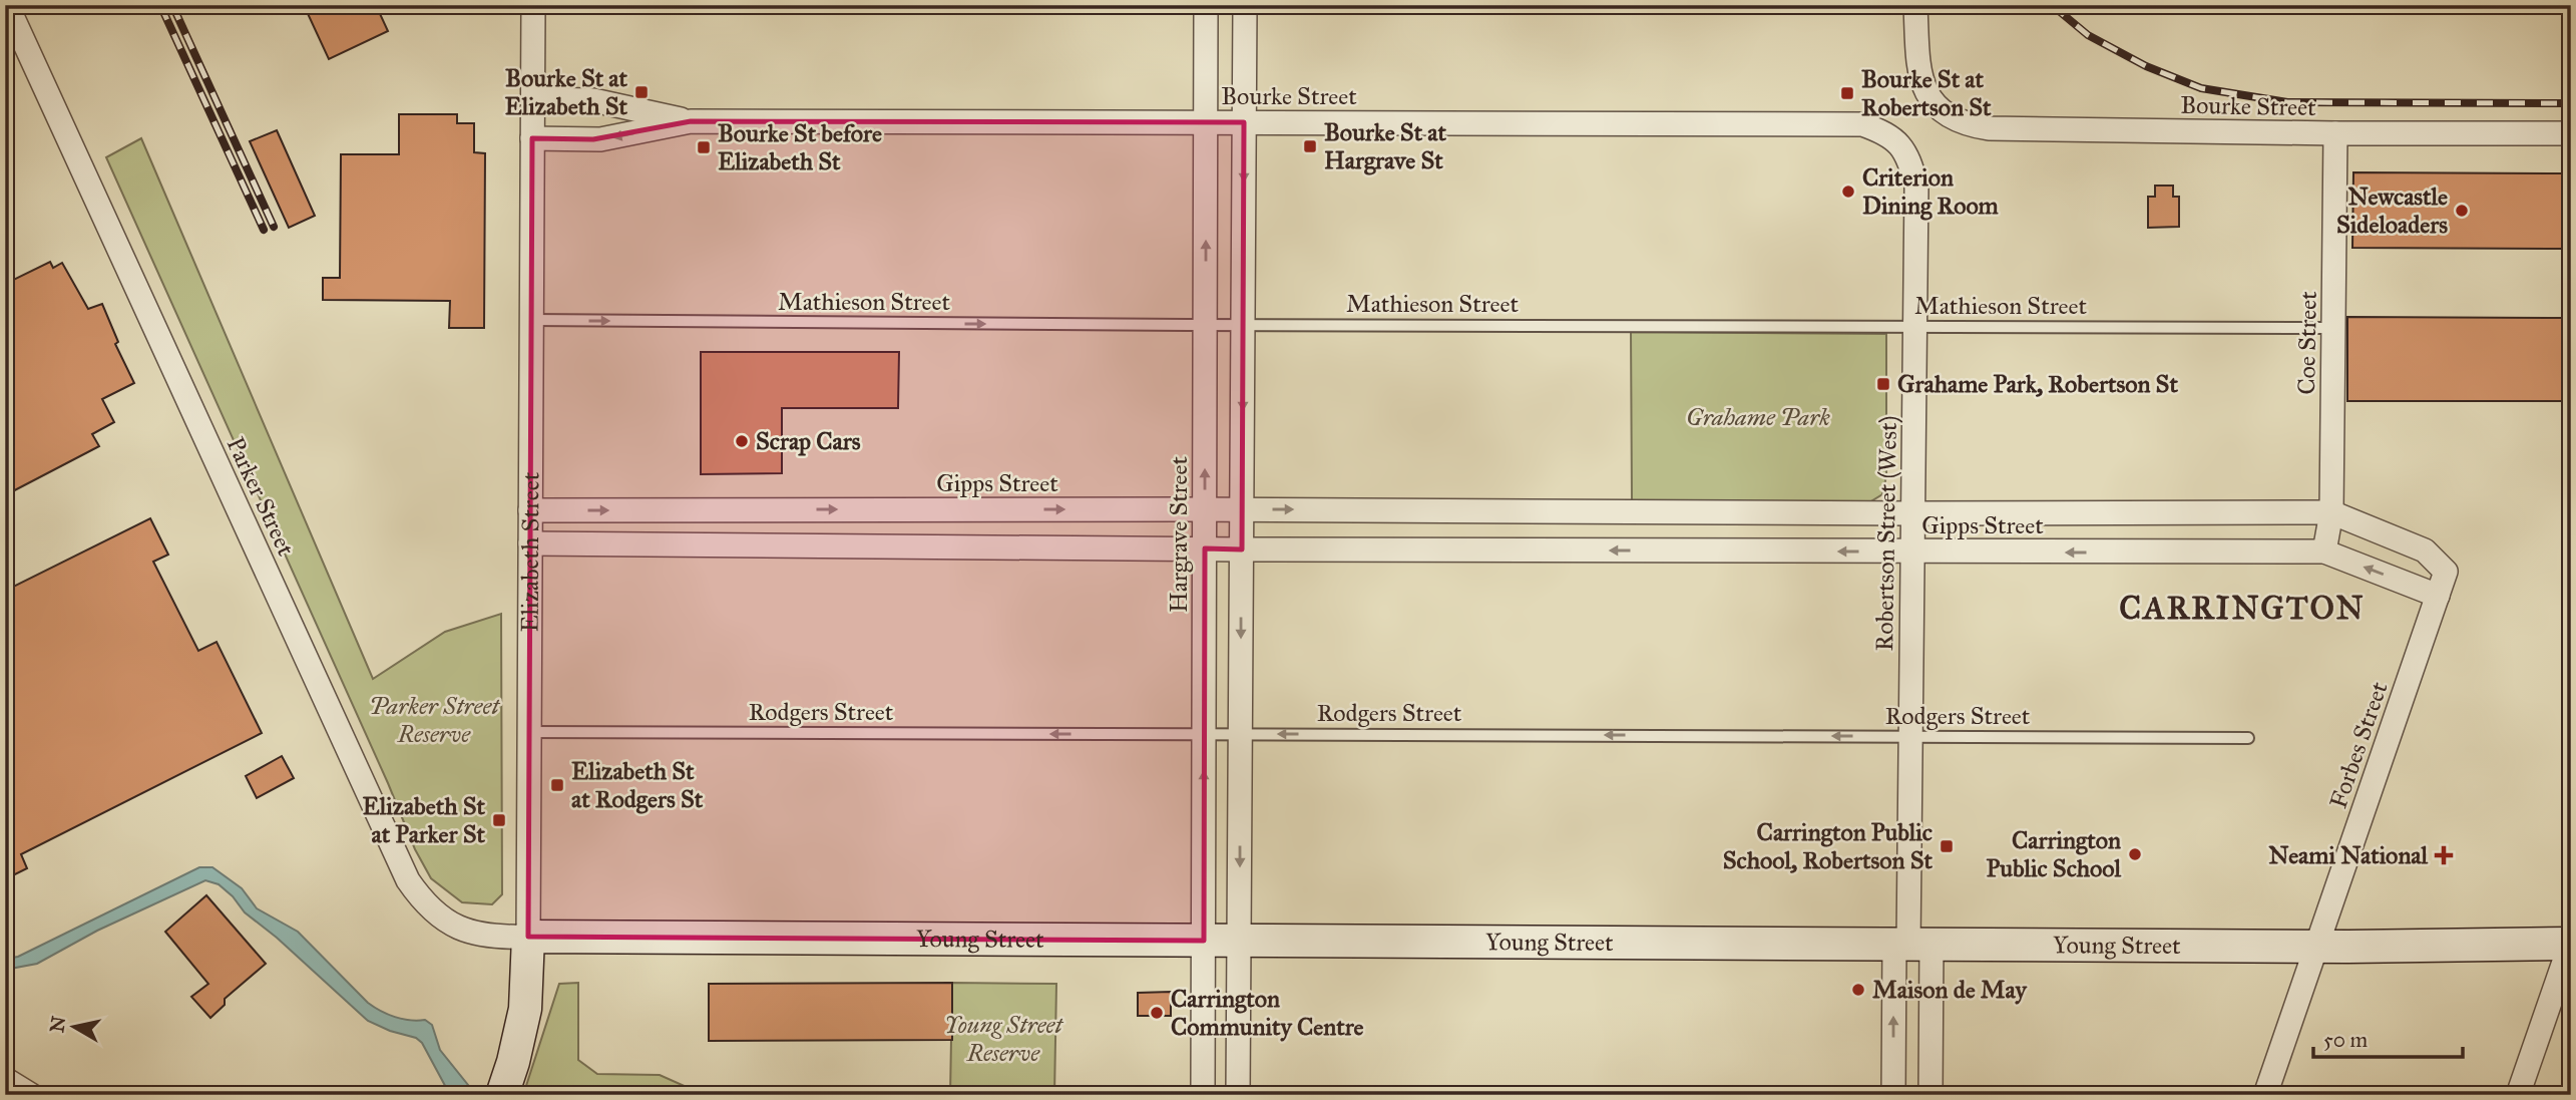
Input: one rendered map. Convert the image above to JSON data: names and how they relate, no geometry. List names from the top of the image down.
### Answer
{
  "streets": {
    "main road": ["Elizabeth Street", "Young Street"],
    "street": [
      "Bourke Street",
      "Coe Street",
      "Gipps Street",
      "Parker Street",
      "Robertson Street (West)",
      "Hargrave Street",
      "Forbes Street"
    ],
    "lane": ["Mathieson Street", "Rodgers Street"]
  },
  "crossings": [
    ["Bourke Street", "Coe Street"],
    ["Bourke Street", "Robertson Street (West)"],
    ["Bourke Street", "Hargrave Street"],
    ["Bourke Street", "Elizabeth Street"],
    ["Mathieson Street", "Coe Street"],
    ["Mathieson Street", "Robertson Street (West)"],
    ["Mathieson Street", "Hargrave Street"],
    ["Mathieson Street", "Elizabeth Street"],
    ["Coe Street", "Gipps Street"],
    ["Gipps Street", "Robertson Street (West)"],
    ["Gipps Street", "Hargrave Street"],
    ["Gipps Street", "Elizabeth Street"],
    ["Gipps Street", "Forbes Street"],
    ["Parker Street", "Elizabeth Street"],
    ["Parker Street", "Young Street"],
    ["Robertson Street (West)", "Rodgers Street"],
    ["Robertson Street (West)", "Young Street"],
    ["Hargrave Street", "Rodgers Street"],
    ["Hargrave Street", "Young Street"],
    ["Elizabeth Street", "Rodgers Street"],
    ["Elizabeth Street", "Young Street"],
    ["Forbes Street", "Young Street"]
  ],
  "one_way": ["Mathieson Street", "Rodgers Street"],
  "districts": ["CARRINGTON"],
  "parks": ["Grahame Park", "Parker Street Reserve", "Young Street Reserve"],
  "places": {
    "transit": [
      "Bourke St at Elizabeth St",
      "Bourke St at Robertson St",
      "Bourke St at Hargrave St",
      "Bourke St before Elizabeth St",
      "Grahame Park, Robertson St",
      "Elizabeth St at Rodgers St",
      "Elizabeth St at Parker St",
      "Carrington Public School, Robertson St"
    ],
    "other": [
      "Criterion Dining Room",
      "Newcastle Sideloaders",
      "Scrap Cars",
      "Carrington Public School",
      "Maison de May",
      "Carrington Community Centre"
    ],
    "health": ["Neami National"]
  },
  "scale_bar": "50 m",
  "north": "left"
}
